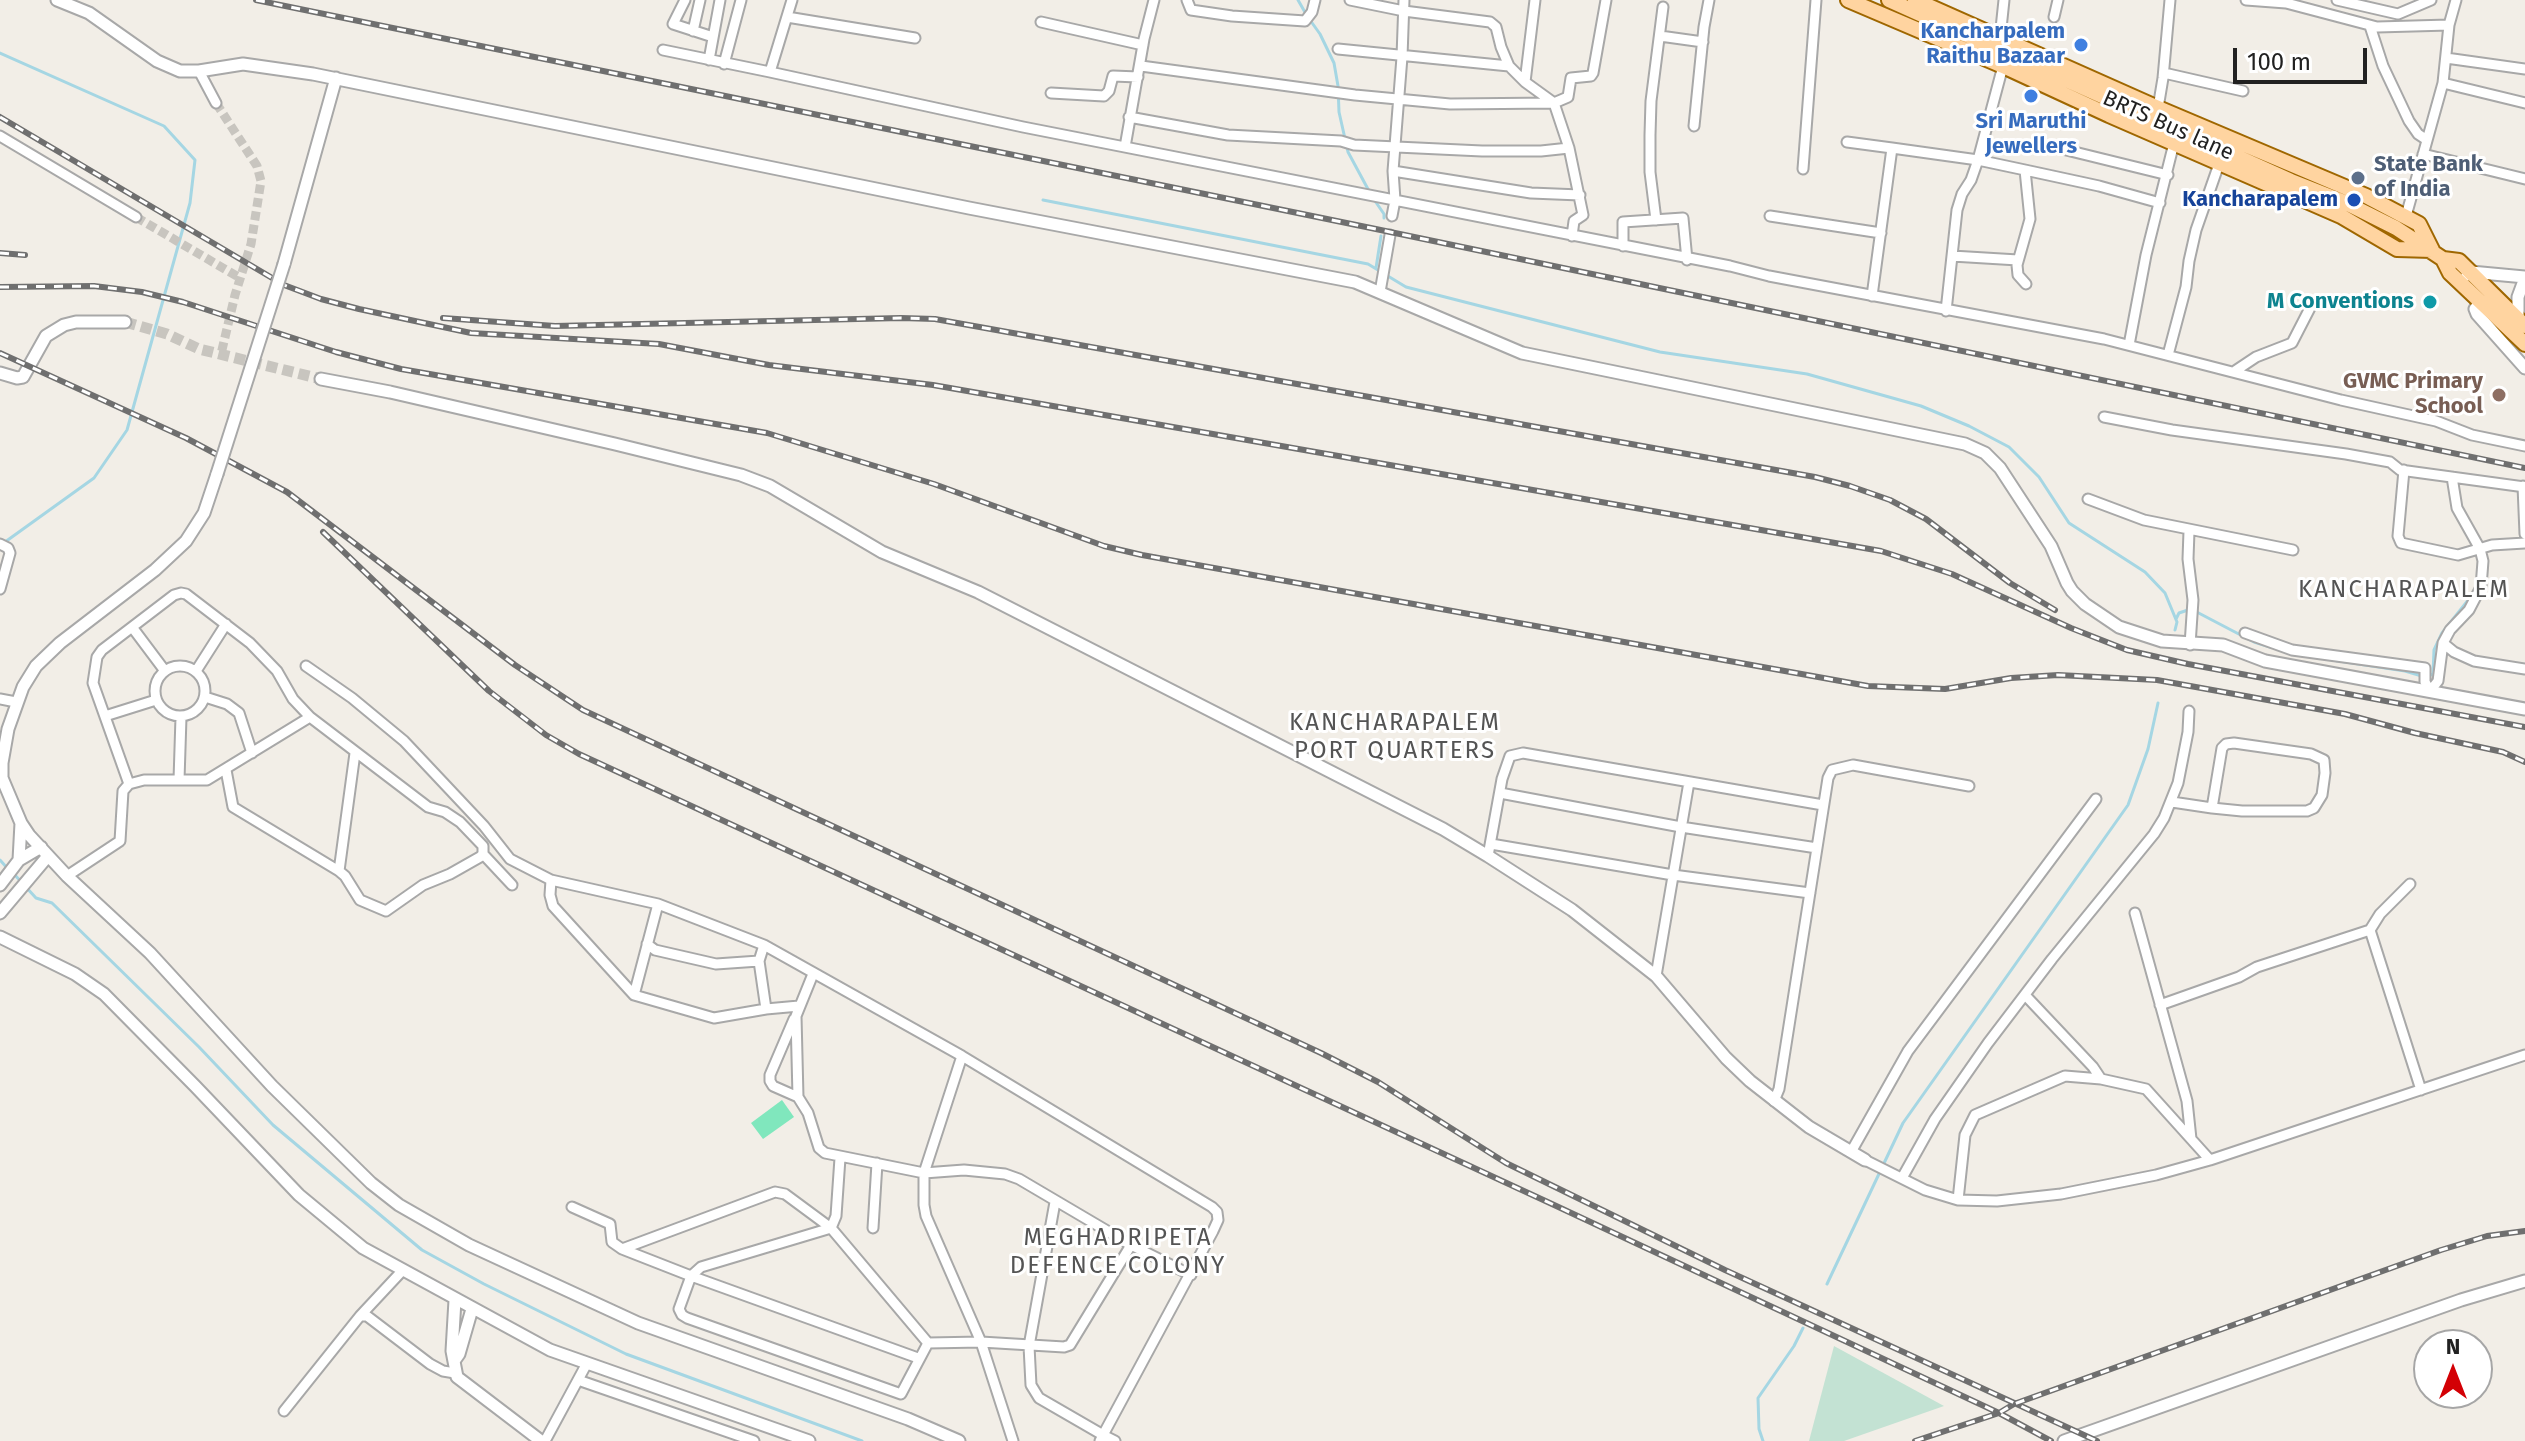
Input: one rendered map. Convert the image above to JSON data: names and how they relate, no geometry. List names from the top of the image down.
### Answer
{
  "streets": {
    "main road": ["BRTS Bus lane"]
  },
  "districts": ["KANCHARAPALEM", "KANCHARAPALEM PORT QUARTERS", "MEGHADRIPETA DEFENCE COLONY"],
  "places": [
    "Kancharpalem Raithu Bazaar",
    "Sri Maruthi Jewellers",
    "State Bank of India",
    "Kancharapalem",
    "M Conventions",
    "GVMC Primary School"
  ],
  "scale_bar": "100 m",
  "north": "top"
}
